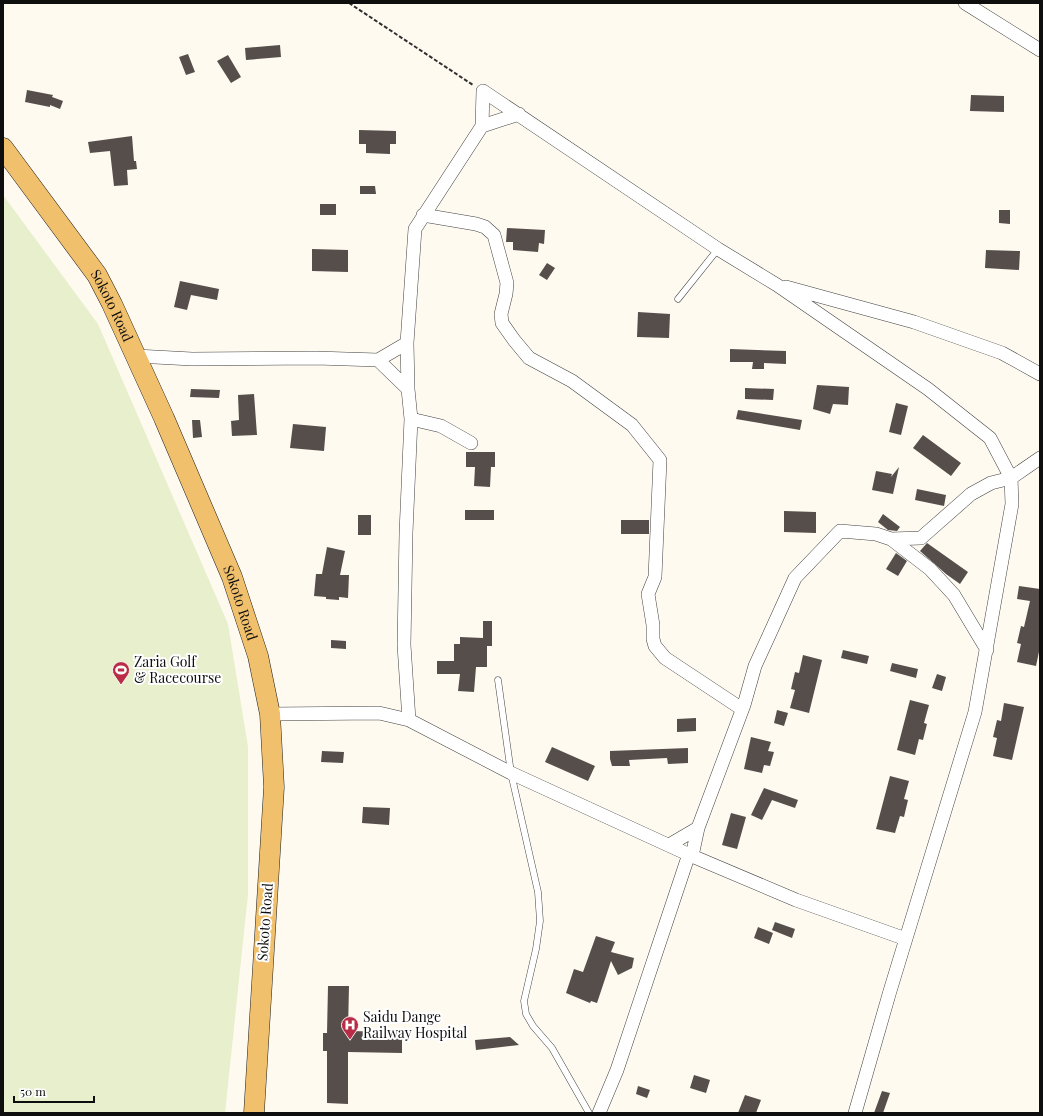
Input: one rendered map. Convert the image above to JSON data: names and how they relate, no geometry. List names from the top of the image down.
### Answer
{
  "streets": {
    "main road": ["Sokoto Road"]
  },
  "places": {
    "sports": ["Zaria Golf & Racecourse"],
    "hospital": ["Saidu Dange Railway Hospital"]
  },
  "scale_bar": "50 m"
}
